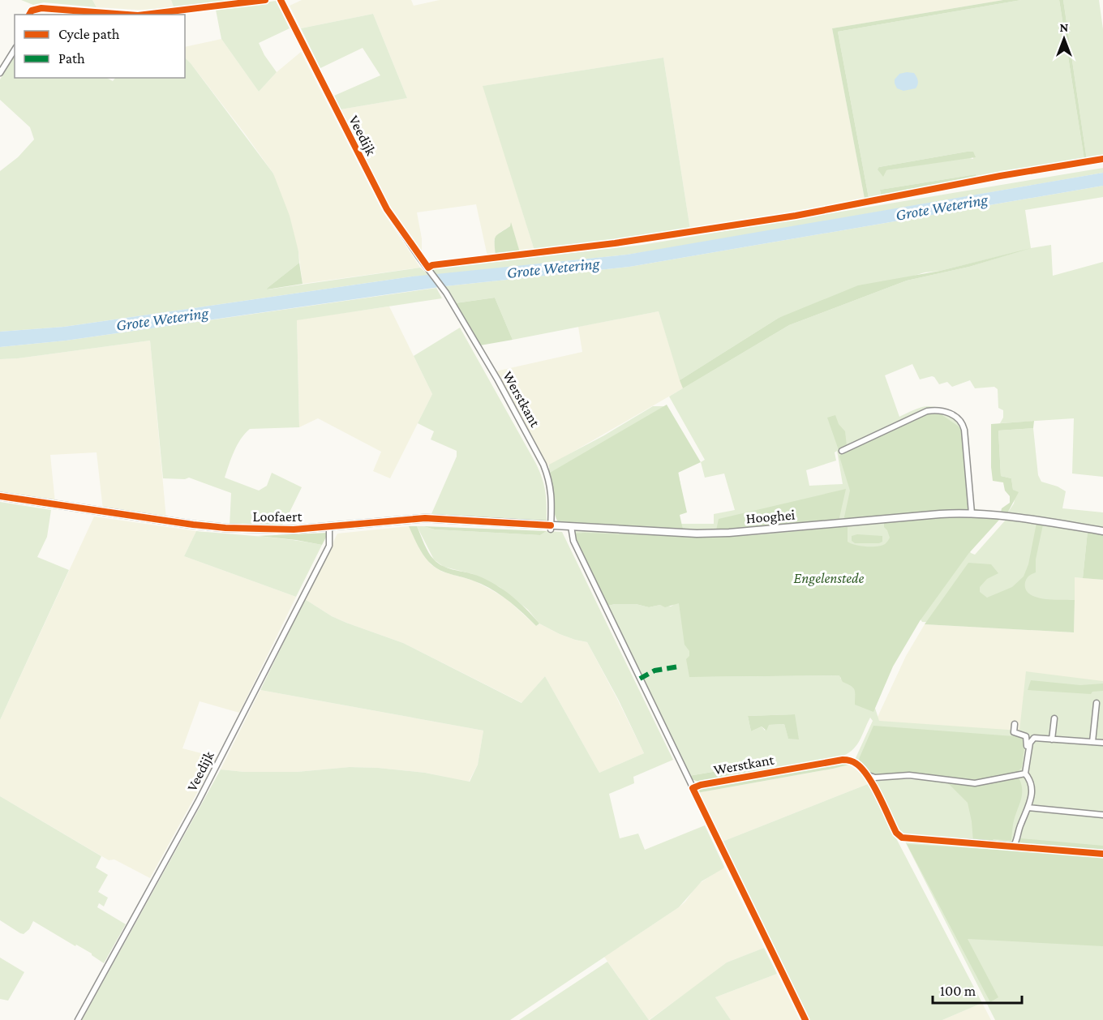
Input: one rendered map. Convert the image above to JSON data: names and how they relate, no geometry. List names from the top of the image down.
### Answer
{
  "streets": {
    "street": [
      "Veedijk",
      "Werstkant",
      "Loofaert",
      "Hooghei"
    ]
  },
  "crossings": [
    ["Veedijk", "Werstkant"],
    ["Veedijk", "Loofaert"],
    ["Werstkant", "Loofaert"],
    ["Loofaert", "Hooghei"]
  ],
  "water": ["Grote Wetering"],
  "parks": ["Engelenstede"],
  "legend": ["Cycle path", "Path"],
  "scale_bar": "100 m",
  "north": "top"
}
